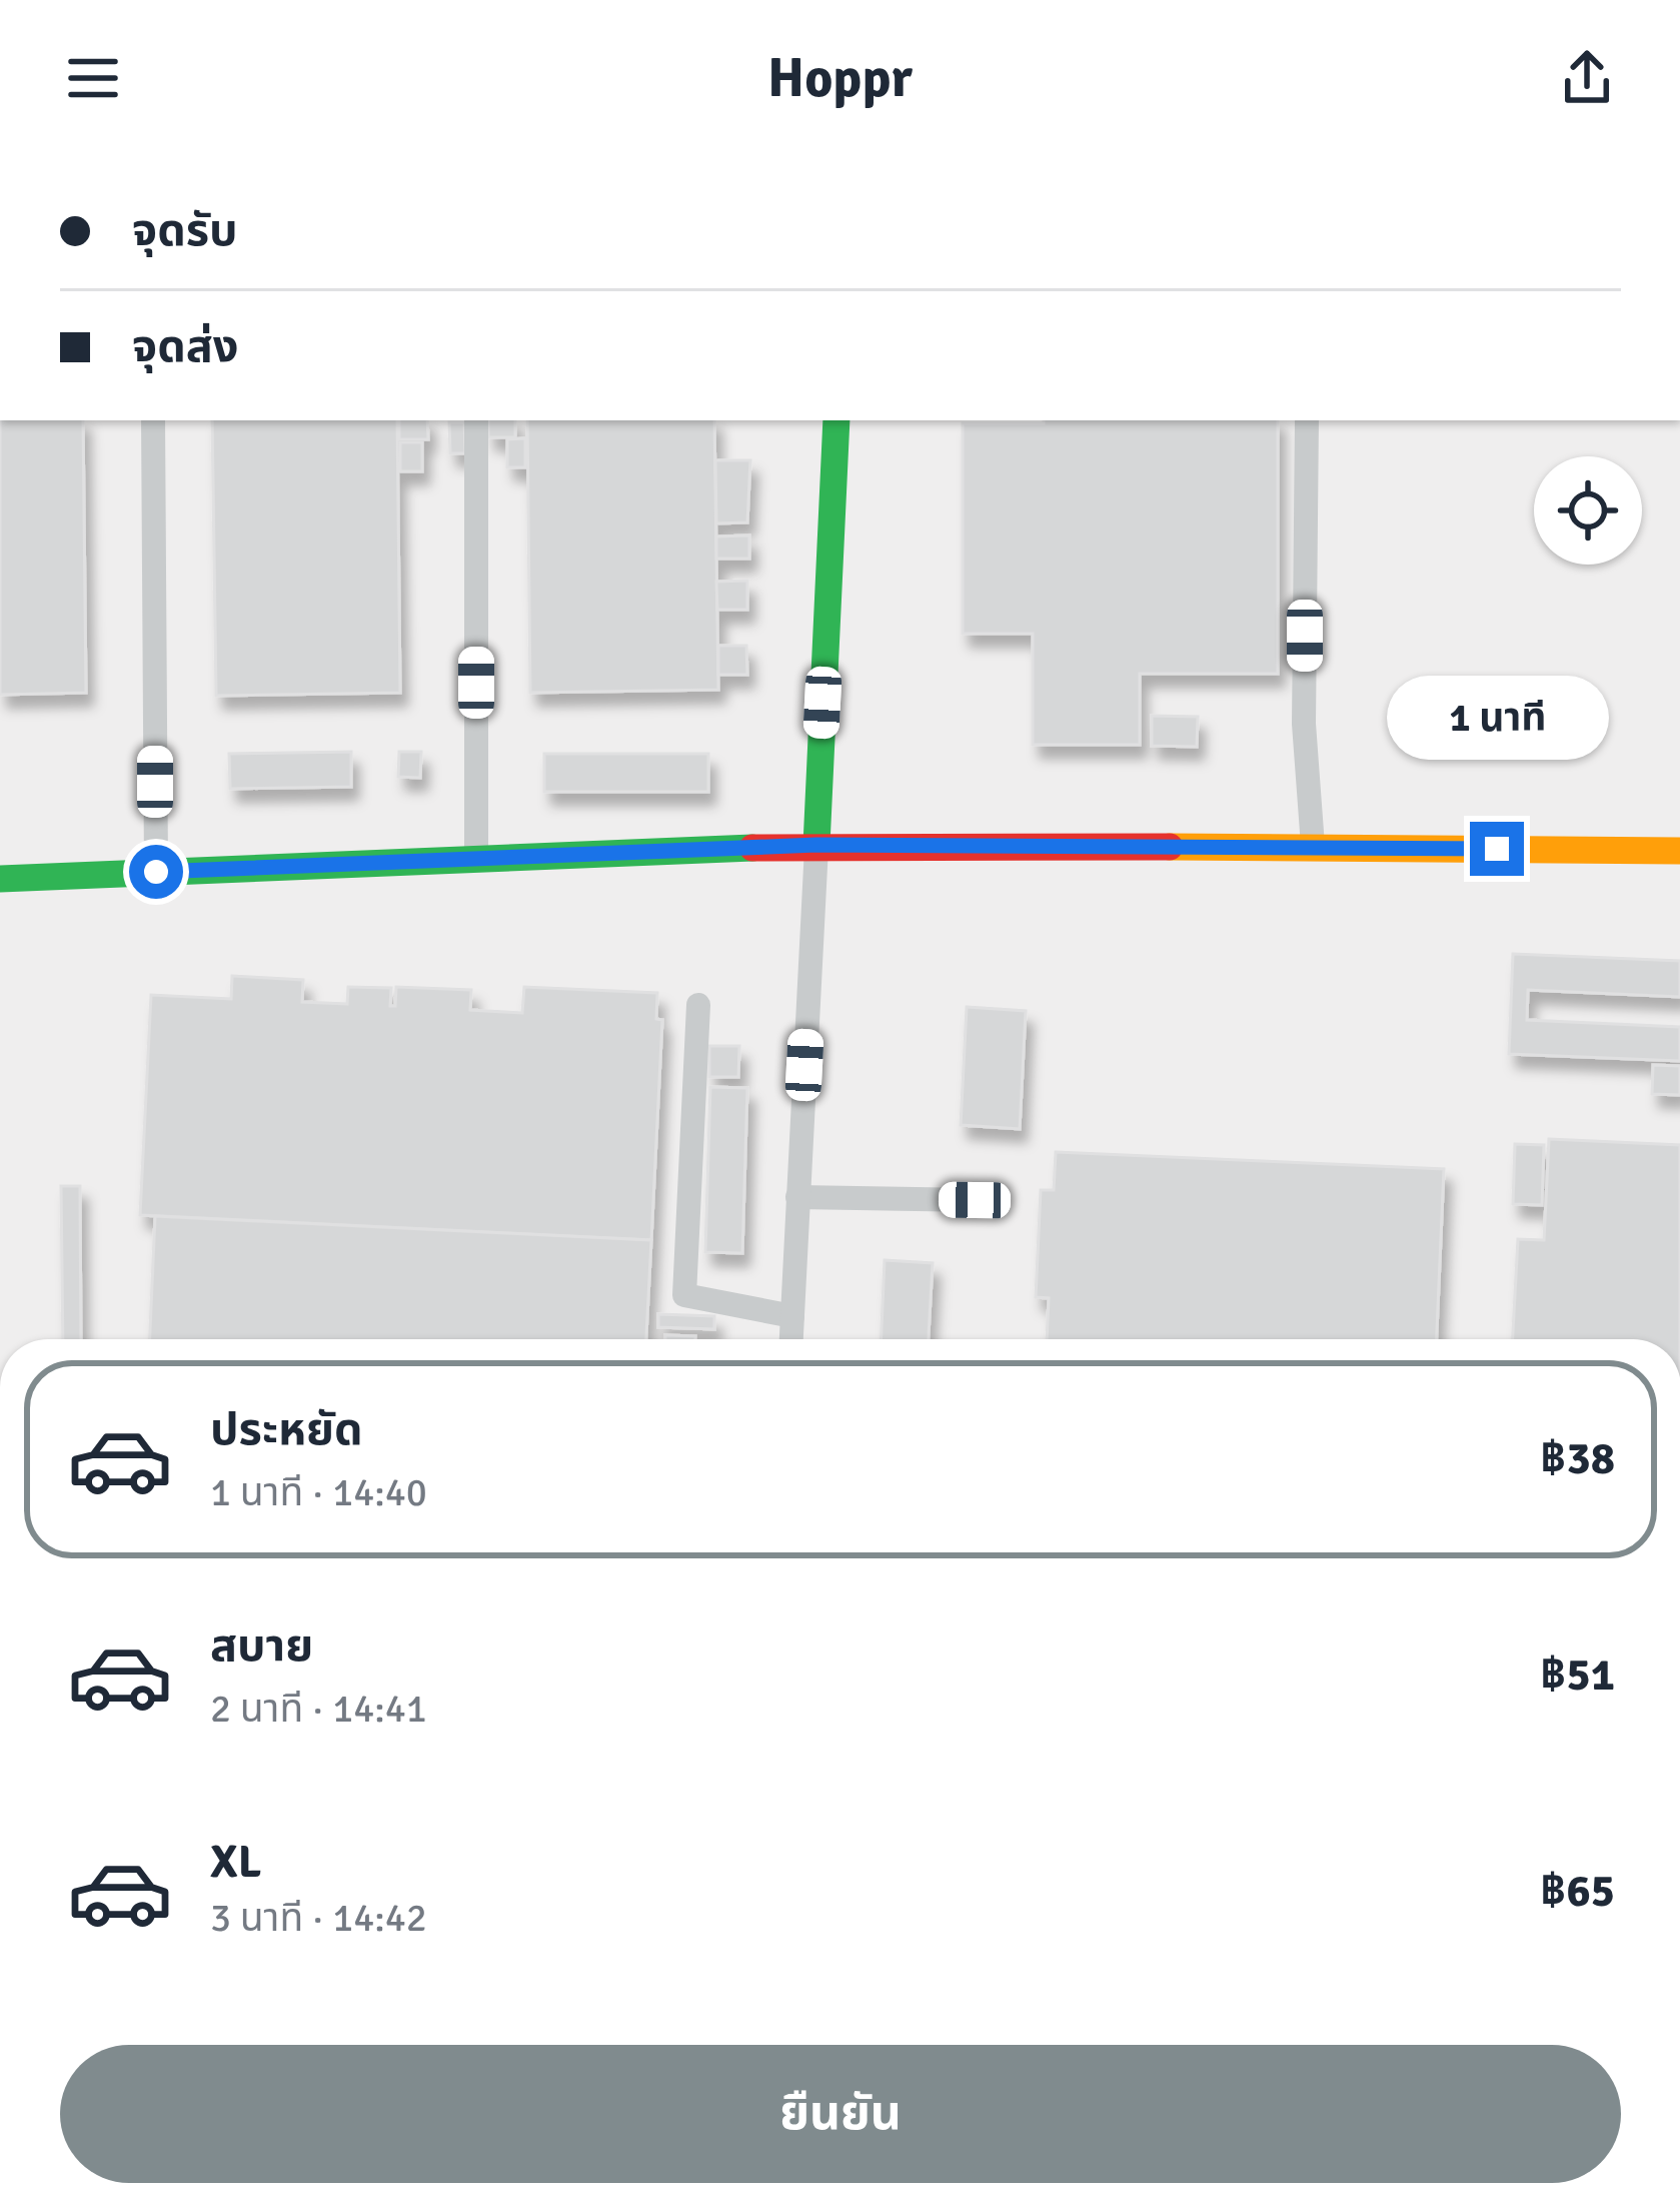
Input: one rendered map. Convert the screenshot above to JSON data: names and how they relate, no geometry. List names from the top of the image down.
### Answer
{
  "page": {
    "header": "Hoppr",
    "banner": ["จุดรับ", "จุดส่ง"],
    "bubble": "1 นาที",
    "list": [
      {
        "name": "ประหยัด",
        "note": "1 นาที · 14:40",
        "value": "฿38"
      },
      {
        "name": "สบาย",
        "note": "2 นาที · 14:41",
        "value": "฿51"
      },
      {
        "name": "XL",
        "note": "3 นาที · 14:42",
        "value": "฿65"
      }
    ],
    "buttons": "ยืนยัน"
  }
}
